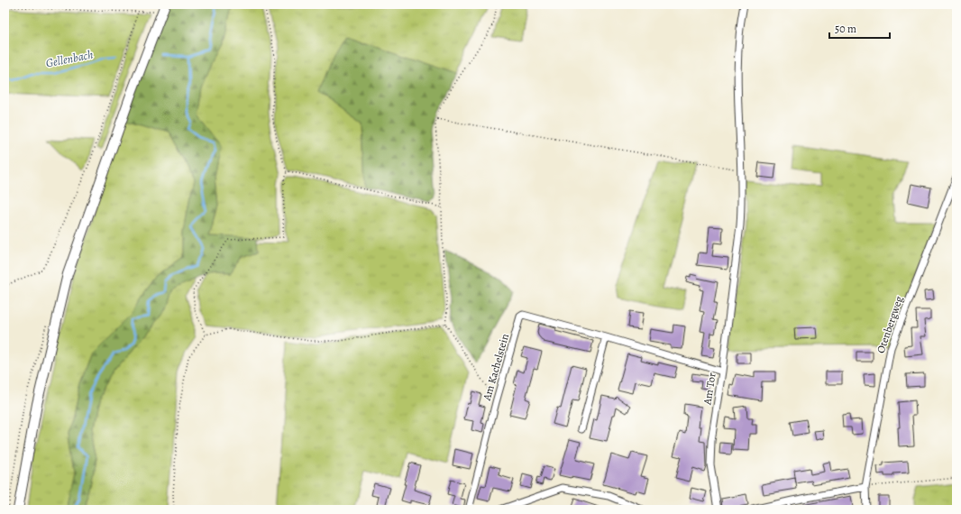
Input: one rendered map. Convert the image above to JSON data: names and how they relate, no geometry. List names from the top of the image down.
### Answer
{
  "streets": {
    "street": ["Otenbergweg", "Am Kachelstein", "Am Tor"]
  },
  "crossings": [
    ["Am Kachelstein", "Am Tor"]
  ],
  "water": ["Gellenbach"],
  "scale_bar": "50 m"
}
